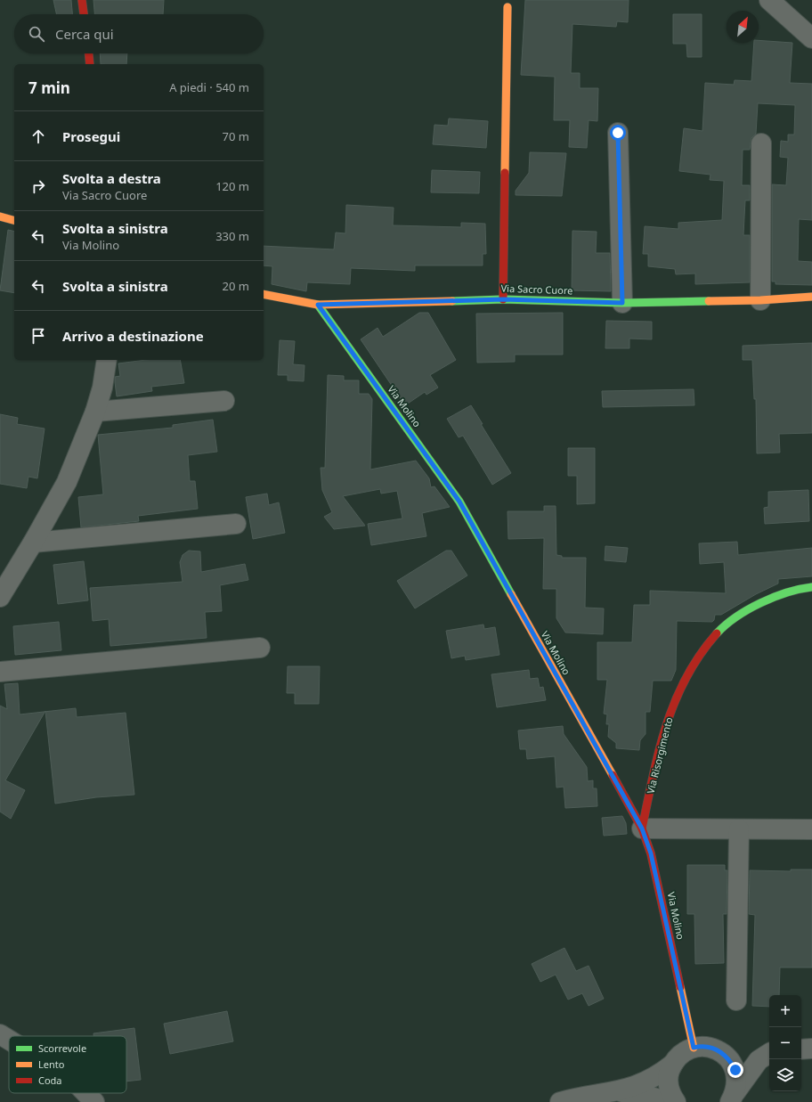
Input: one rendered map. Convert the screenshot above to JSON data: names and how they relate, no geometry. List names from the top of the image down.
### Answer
{
  "streets": {
    "street": ["Via Sacro Cuore", "Via Molino", "Via Risorgimento"]
  },
  "crossings": [
    ["Via Sacro Cuore", "Via Molino"],
    ["Via Molino", "Via Risorgimento"]
  ],
  "legend": ["Scorrevole", "Lento", "Coda"],
  "north": "top right",
  "page": {
    "search": "Cerca qui",
    "heading": ["7 min", "A piedi · 540 m"],
    "list": [
      ["Prosegui", "70 m"],
      ["Svolta a destra", "Via Sacro Cuore", "120 m"],
      ["Svolta a sinistra", "Via Molino", "330 m"],
      ["Svolta a sinistra", "20 m"],
      "Arrivo a destinazione"
    ],
    "map_buttons": ["+", "−"]
  }
}
